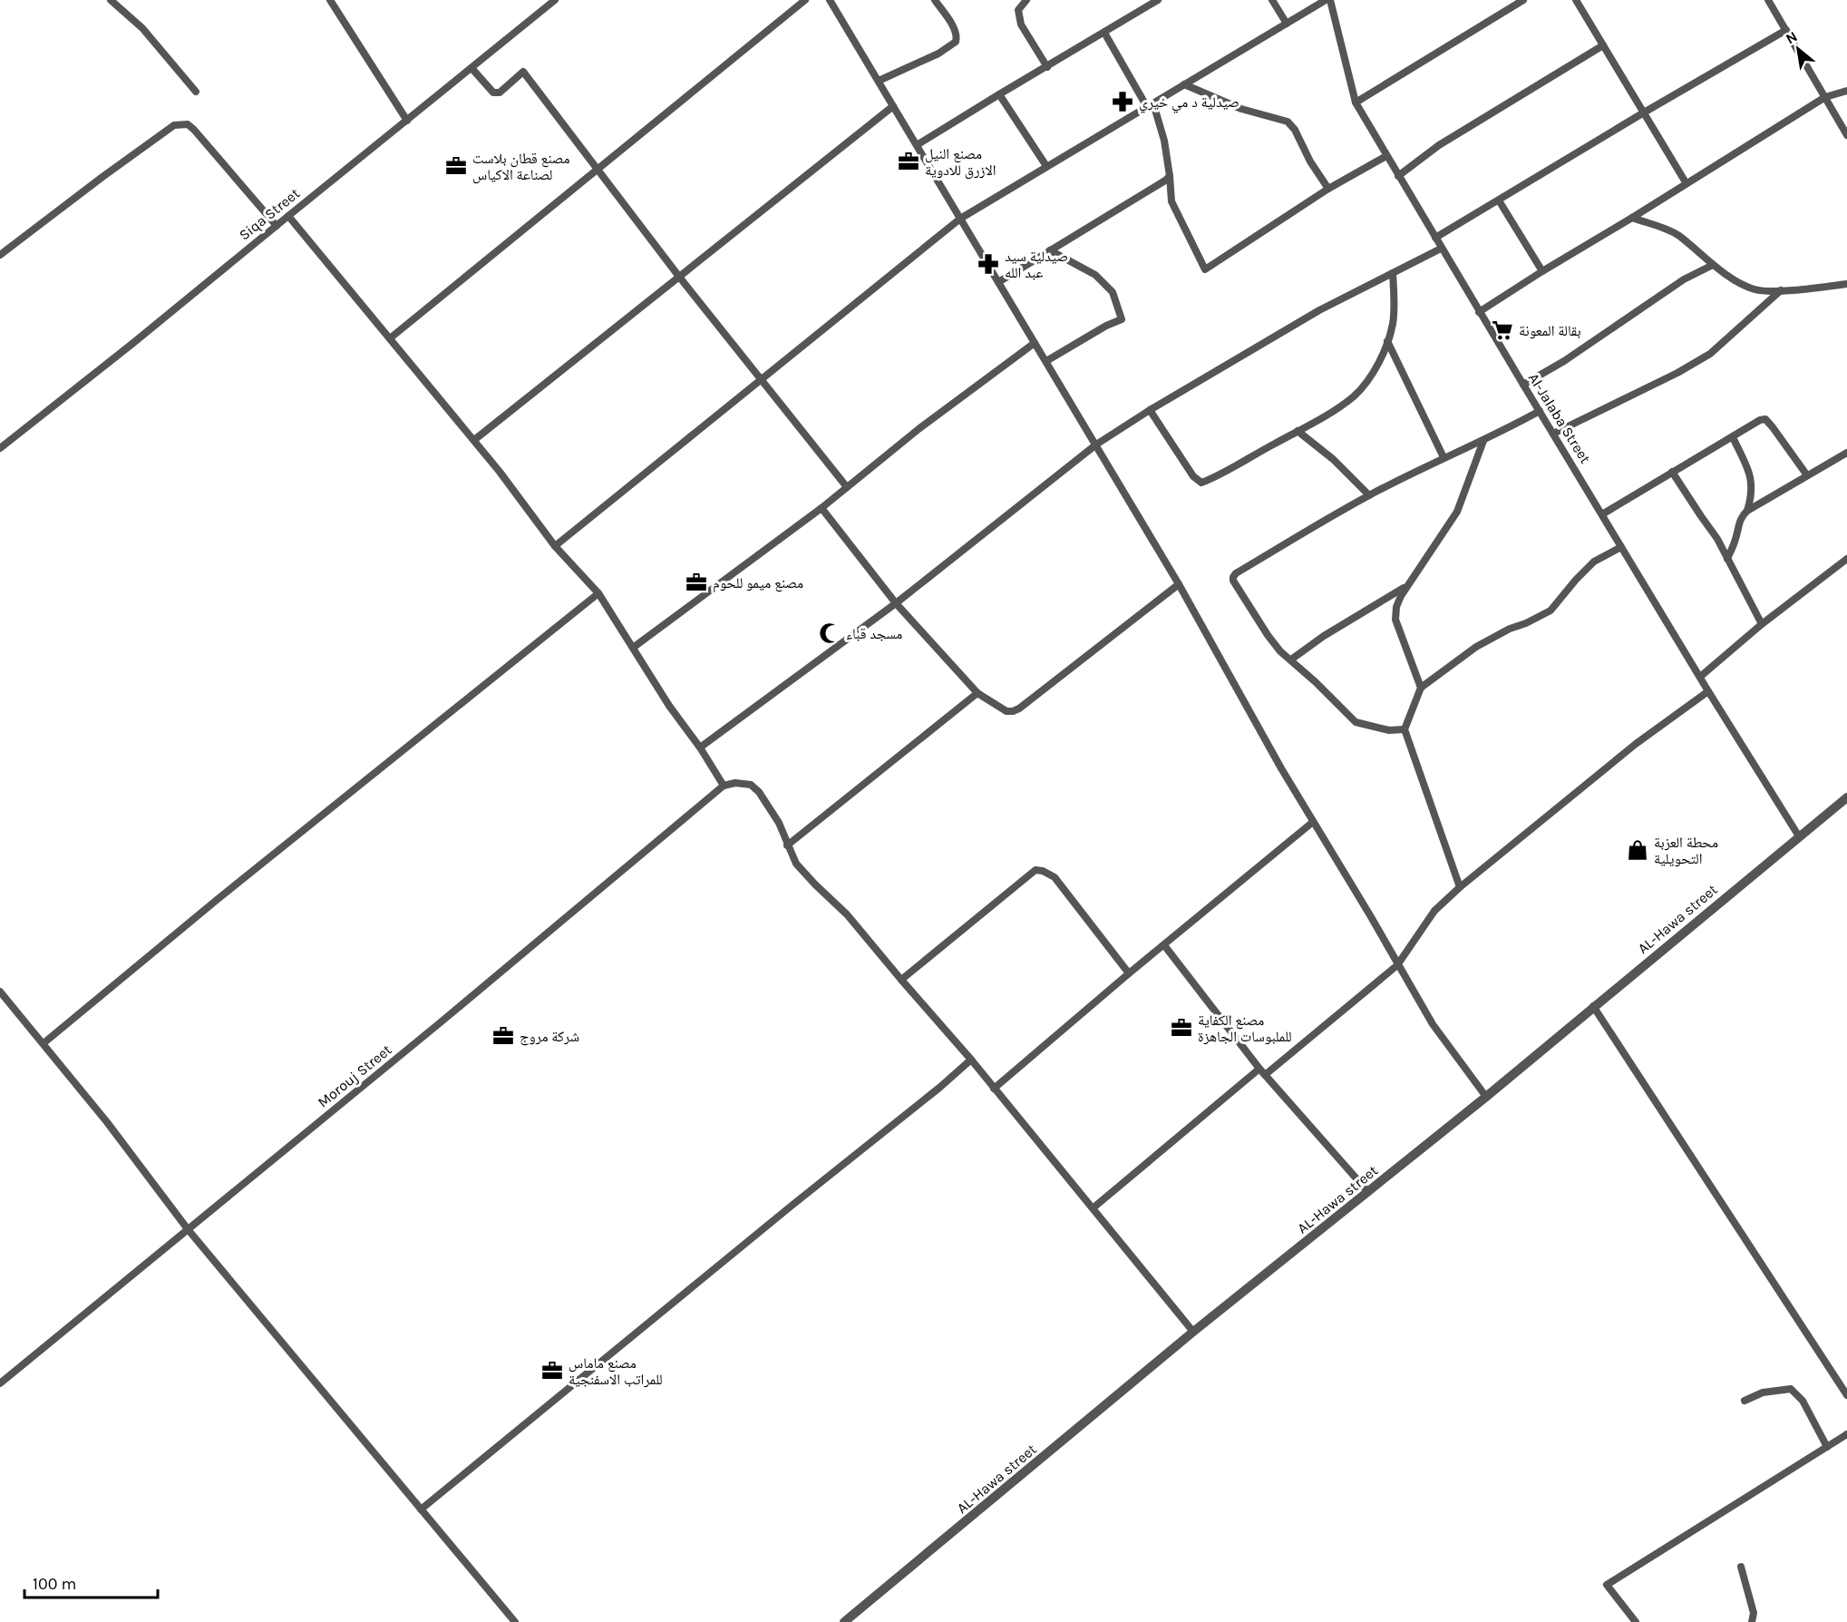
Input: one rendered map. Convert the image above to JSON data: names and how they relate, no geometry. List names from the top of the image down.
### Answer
{
  "streets": {
    "street": [
      "Siqa Street",
      "Al-Jalaba Street",
      "AL-Hawa street",
      "Morouj Street"
    ]
  },
  "crossings": [
    ["Al-Jalaba Street", "AL-Hawa street"]
  ],
  "places": {
    "pharmacy": ["صيدلية د مي خيري", "صيدلية سيد عبد الله"],
    "office": [
      "مصنع النيل الازرق للادوية",
      "مصنع قطان بلاست لصناعة الاكياس",
      "مصنع ميمو للحوم",
      "مصنع الكفاية للملبوسات الجاهزة",
      "شركة مروج",
      "مصنع ماماس للمراتب الاسفنجية"
    ],
    "supermarket": ["بقالة المعونة"],
    "mosque": ["مسجد قباء"],
    "shop": ["محطة العزبة التحويلية"]
  },
  "scale_bar": "100 m",
  "north": "top left"
}
